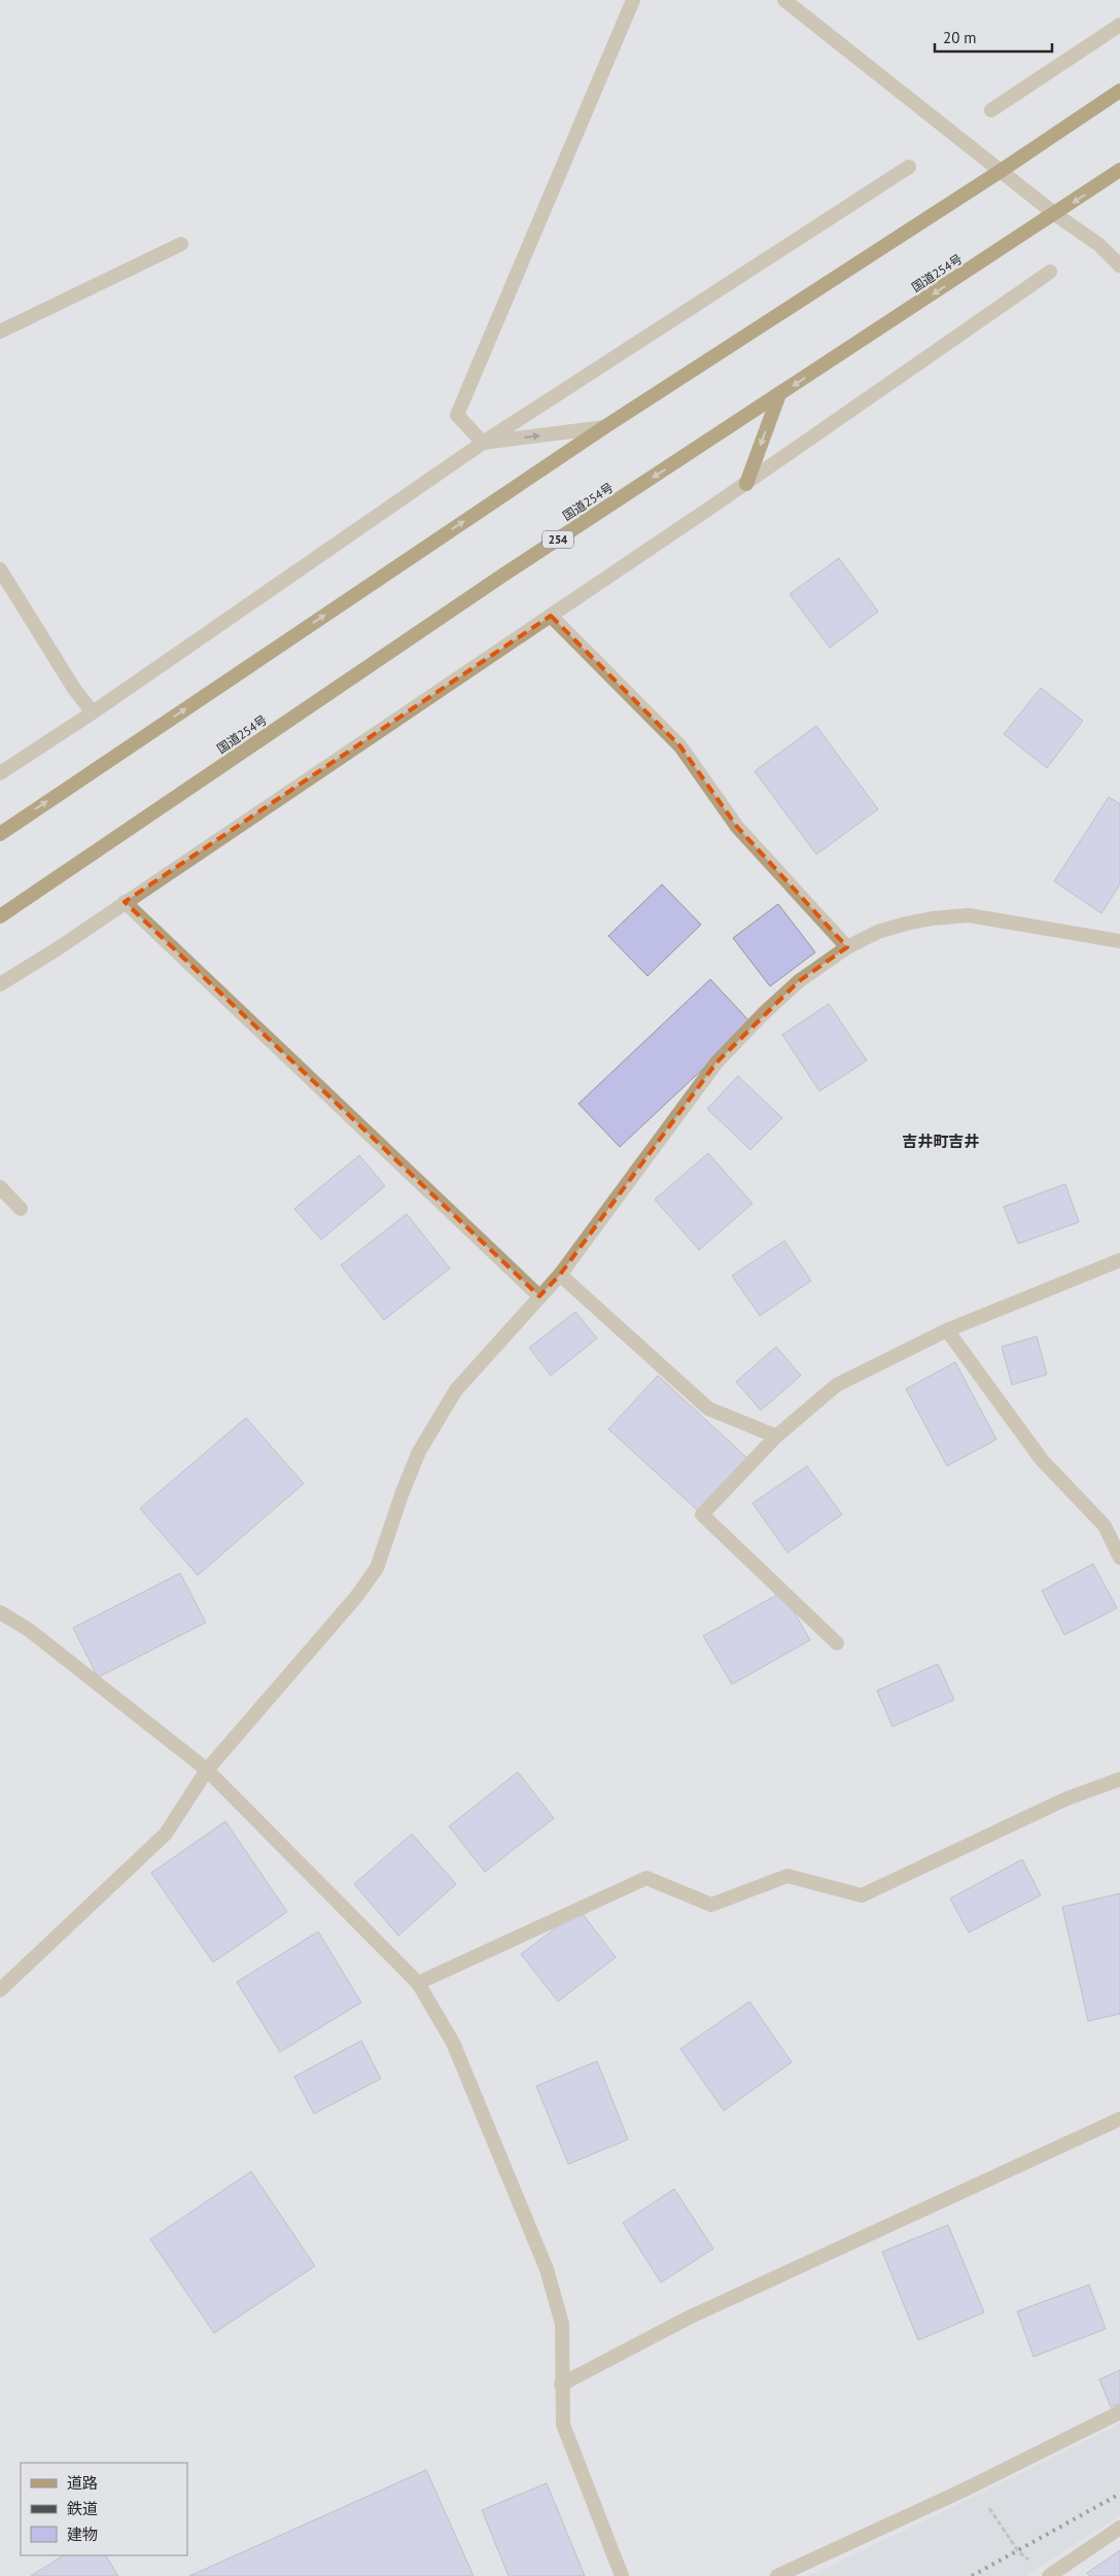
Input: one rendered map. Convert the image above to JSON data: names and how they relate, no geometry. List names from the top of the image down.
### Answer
{
  "streets": {
    "highway": ["国道254号", "254"]
  },
  "districts": ["吉井町吉井"],
  "legend": ["道路", "鉄道", "建物"],
  "scale_bar": "20 m"
}
